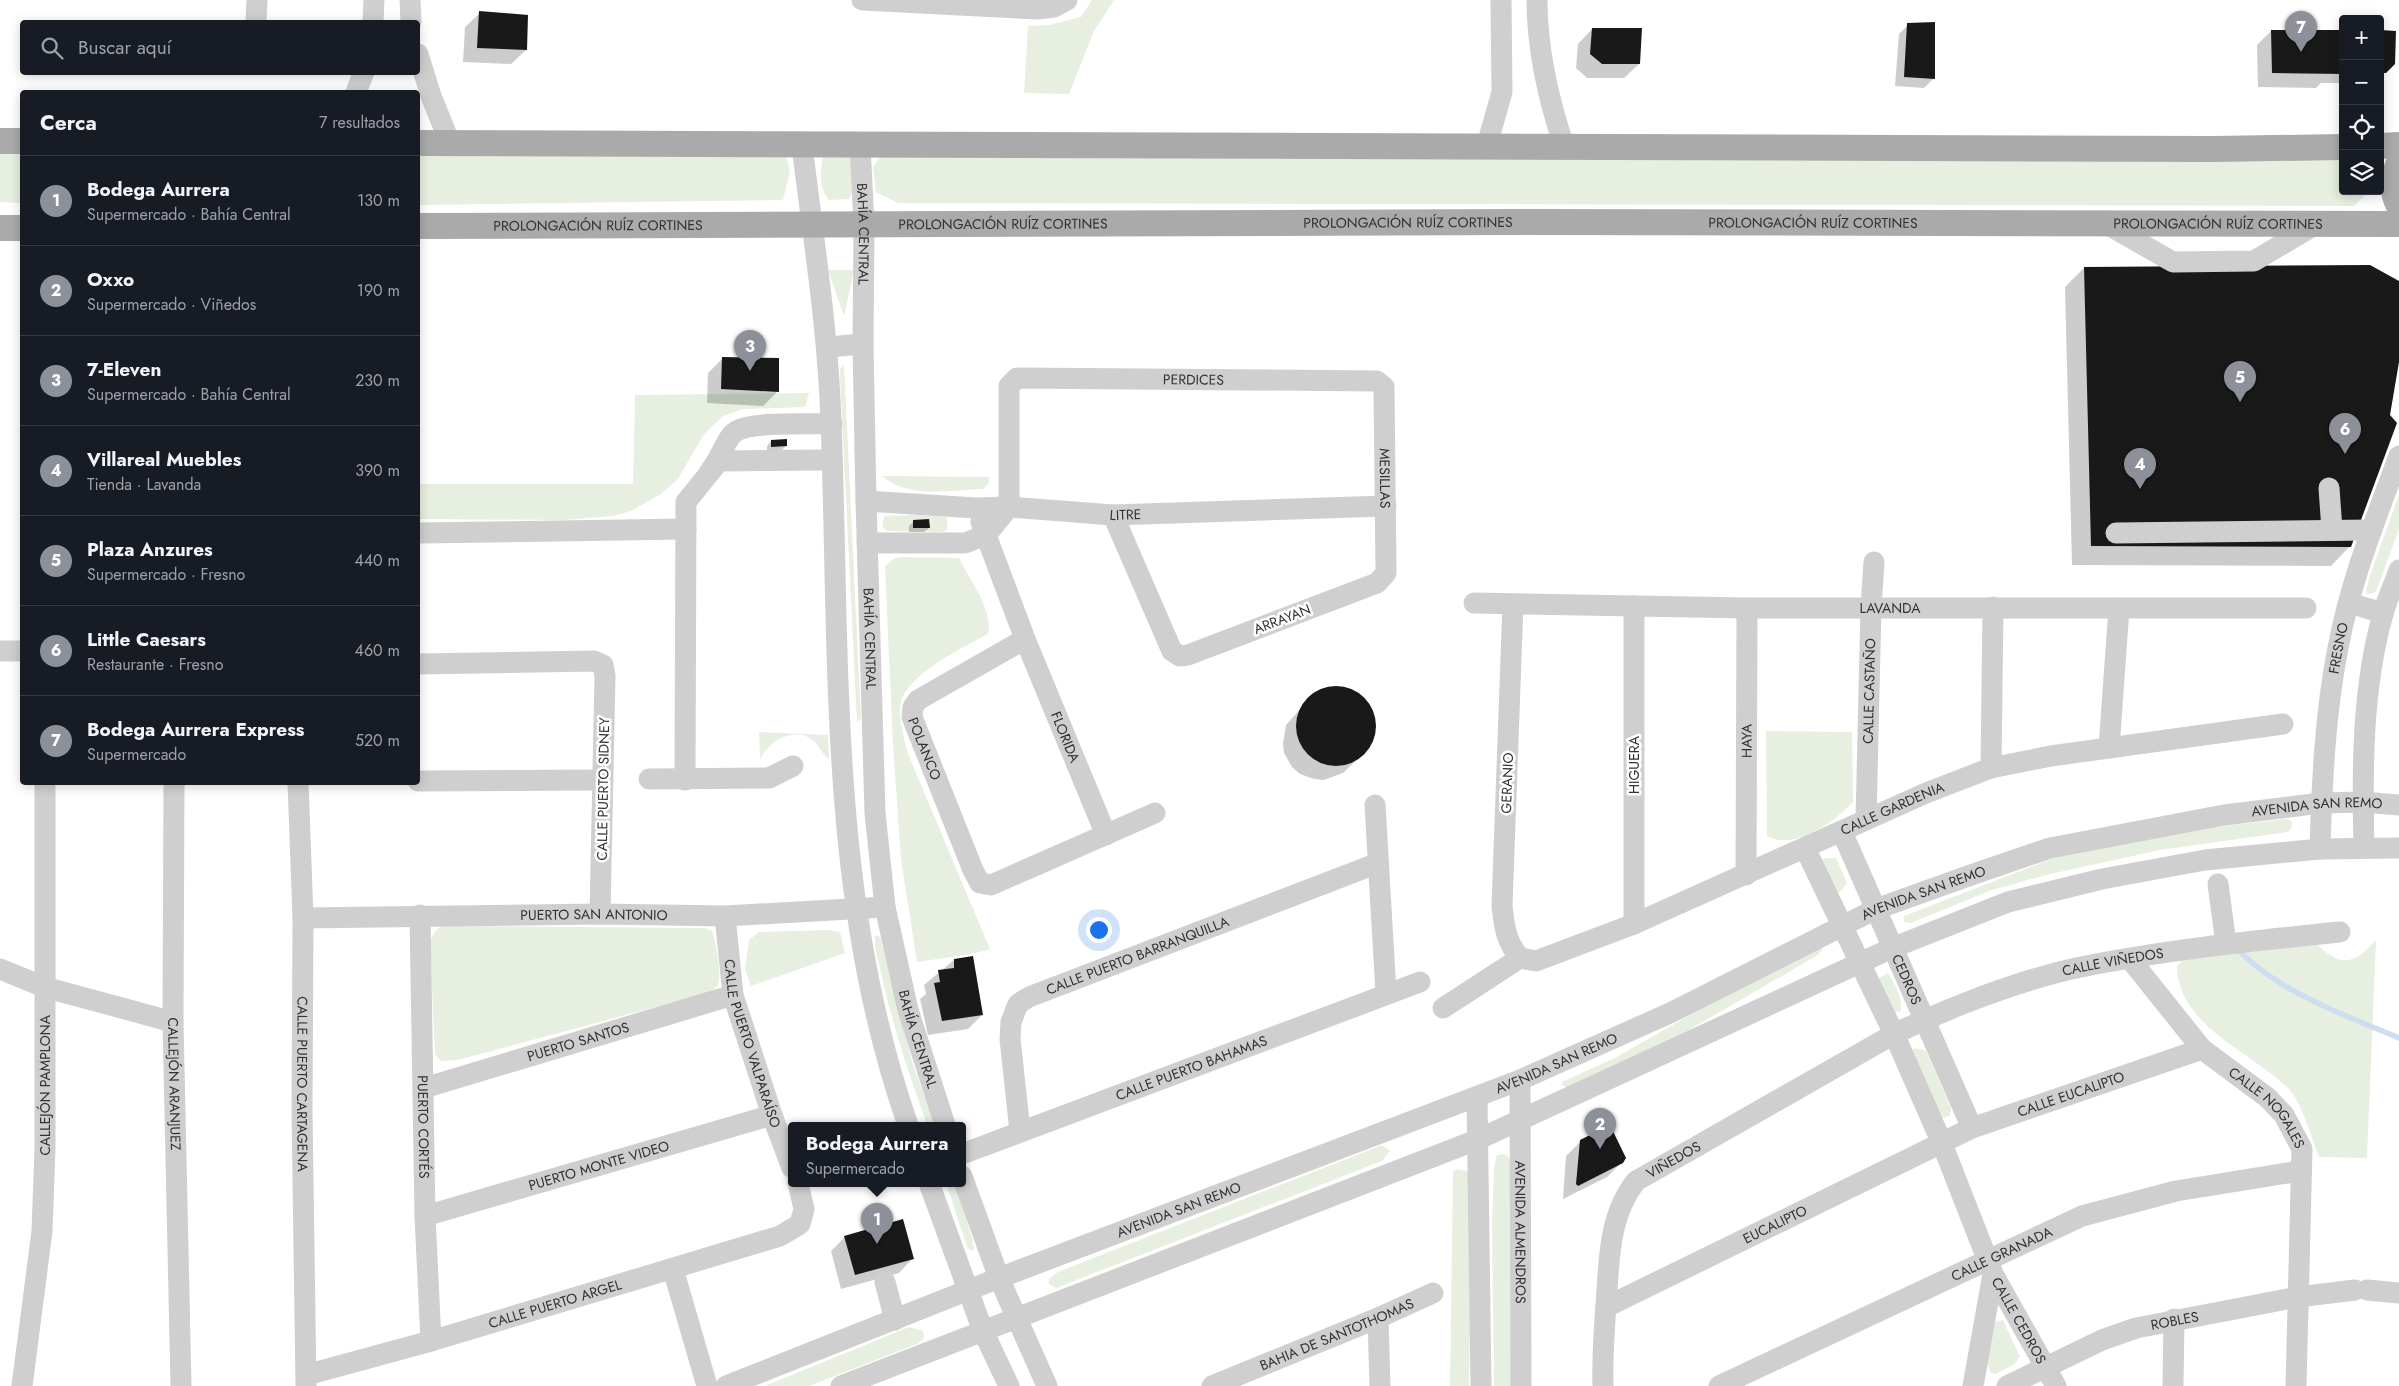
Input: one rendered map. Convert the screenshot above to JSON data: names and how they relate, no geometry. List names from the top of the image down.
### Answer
{
  "streets": {
    "main road": ["PROLONGACIÓN RUÍZ CORTINES"],
    "street": [
      "BAHÍA CENTRAL",
      "PERDICES",
      "MESILLAS",
      "LITRE",
      "LAVANDA",
      "ARRAYAN",
      "FRESNO",
      "CALLE CASTAÑO",
      "FLORIDA",
      "HAYA",
      "POLANCO",
      "HIGUERA",
      "GERANIO",
      "CALLE PUERTO SIDNEY",
      "AVENIDA SAN REMO",
      "CALLE GARDENIA",
      "PUERTO SAN ANTONIO",
      "CALLE PUERTO BARRANQUILLA",
      "CALLE VIÑEDOS",
      "CEDROS",
      "PUERTO SANTOS",
      "CALLE PUERTO VALPARAÍSO",
      "CALLE PUERTO BAHAMAS",
      "CALLEJÓN ARANJUEZ",
      "CALLE PUERTO CARTAGENA",
      "CALLEJÓN PAMPLONA",
      "CALLE EUCALIPTO",
      "CALLE NOGALES",
      "PUERTO CORTÉS",
      "VIÑEDOS",
      "PUERTO MONTE VIDEO",
      "EUCALIPTO",
      "AVENIDA ALMENDROS",
      "CALLE GRANADA",
      "CALLE PUERTO ARGEL",
      "CALLE CEDROS",
      "ROBLES",
      "BAHIA DE SANTOTHOMAS"
    ]
  },
  "crossings": [
    ["PROLONGACIÓN RUÍZ CORTINES", "BAHÍA CENTRAL"],
    ["BAHÍA CENTRAL", "LITRE"],
    ["BAHÍA CENTRAL", "PUERTO SAN ANTONIO"],
    ["PERDICES", "MESILLAS"],
    ["PERDICES", "LITRE"],
    ["MESILLAS", "LITRE"],
    ["MESILLAS", "ARRAYAN"],
    ["LITRE", "ARRAYAN"],
    ["LITRE", "FLORIDA"],
    ["LAVANDA", "CALLE CASTAÑO"],
    ["LAVANDA", "HAYA"],
    ["LAVANDA", "HIGUERA"],
    ["LAVANDA", "GERANIO"],
    ["FRESNO", "AVENIDA SAN REMO"],
    ["CALLE CASTAÑO", "CALLE GARDENIA"],
    ["FLORIDA", "POLANCO"],
    ["HAYA", "CALLE GARDENIA"],
    ["HIGUERA", "CALLE GARDENIA"],
    ["GERANIO", "CALLE GARDENIA"],
    ["CALLE PUERTO SIDNEY", "PUERTO SAN ANTONIO"],
    ["AVENIDA SAN REMO", "CEDROS"],
    ["AVENIDA SAN REMO", "AVENIDA ALMENDROS"],
    ["CALLE GARDENIA", "CEDROS"],
    ["PUERTO SAN ANTONIO", "CALLE PUERTO VALPARAÍSO"],
    ["PUERTO SAN ANTONIO", "CALLE PUERTO CARTAGENA"],
    ["PUERTO SAN ANTONIO", "PUERTO CORTÉS"],
    ["CALLE PUERTO BARRANQUILLA", "CALLE PUERTO BAHAMAS"],
    ["CALLE VIÑEDOS", "CEDROS"],
    ["CALLE VIÑEDOS", "CALLE NOGALES"],
    ["CALLE VIÑEDOS", "VIÑEDOS"],
    ["CEDROS", "CALLE EUCALIPTO"],
    ["PUERTO SANTOS", "CALLE PUERTO VALPARAÍSO"],
    ["PUERTO SANTOS", "PUERTO CORTÉS"],
    ["CALLE PUERTO VALPARAÍSO", "PUERTO MONTE VIDEO"],
    ["CALLE PUERTO CARTAGENA", "CALLE PUERTO ARGEL"],
    ["CALLE EUCALIPTO", "CALLE NOGALES"],
    ["CALLE EUCALIPTO", "EUCALIPTO"],
    ["CALLE EUCALIPTO", "CALLE CEDROS"],
    ["CALLE NOGALES", "CALLE GRANADA"],
    ["CALLE NOGALES", "ROBLES"],
    ["PUERTO CORTÉS", "PUERTO MONTE VIDEO"],
    ["PUERTO CORTÉS", "CALLE PUERTO ARGEL"],
    ["VIÑEDOS", "EUCALIPTO"],
    ["EUCALIPTO", "CALLE CEDROS"],
    ["CALLE GRANADA", "CALLE CEDROS"],
    ["CALLE CEDROS", "ROBLES"]
  ],
  "page": {
    "pins": [
      "7",
      "3",
      "5",
      "6",
      "4",
      "2",
      "1"
    ],
    "map_buttons": ["+", "−"],
    "search": "Buscar aquí",
    "heading": ["Cerca", "7 resultados"],
    "list": [
      {
        "mark": "1",
        "name": "Bodega Aurrera",
        "note": "Supermercado · Bahía Central",
        "value": "130 m"
      },
      {
        "mark": "2",
        "name": "Oxxo",
        "note": "Supermercado · Viñedos",
        "value": "190 m"
      },
      {
        "mark": "3",
        "name": "7-Eleven",
        "note": "Supermercado · Bahía Central",
        "value": "230 m"
      },
      {
        "mark": "4",
        "name": "Villareal Muebles",
        "note": "Tienda · Lavanda",
        "value": "390 m"
      },
      {
        "mark": "5",
        "name": "Plaza Anzures",
        "note": "Supermercado · Fresno",
        "value": "440 m"
      },
      {
        "mark": "6",
        "name": "Little Caesars",
        "note": "Restaurante · Fresno",
        "value": "460 m"
      },
      {
        "mark": "7",
        "name": "Bodega Aurrera Express",
        "note": "Supermercado",
        "value": "520 m"
      }
    ],
    "popup": ["Bodega Aurrera", "Supermercado"]
  }
}
